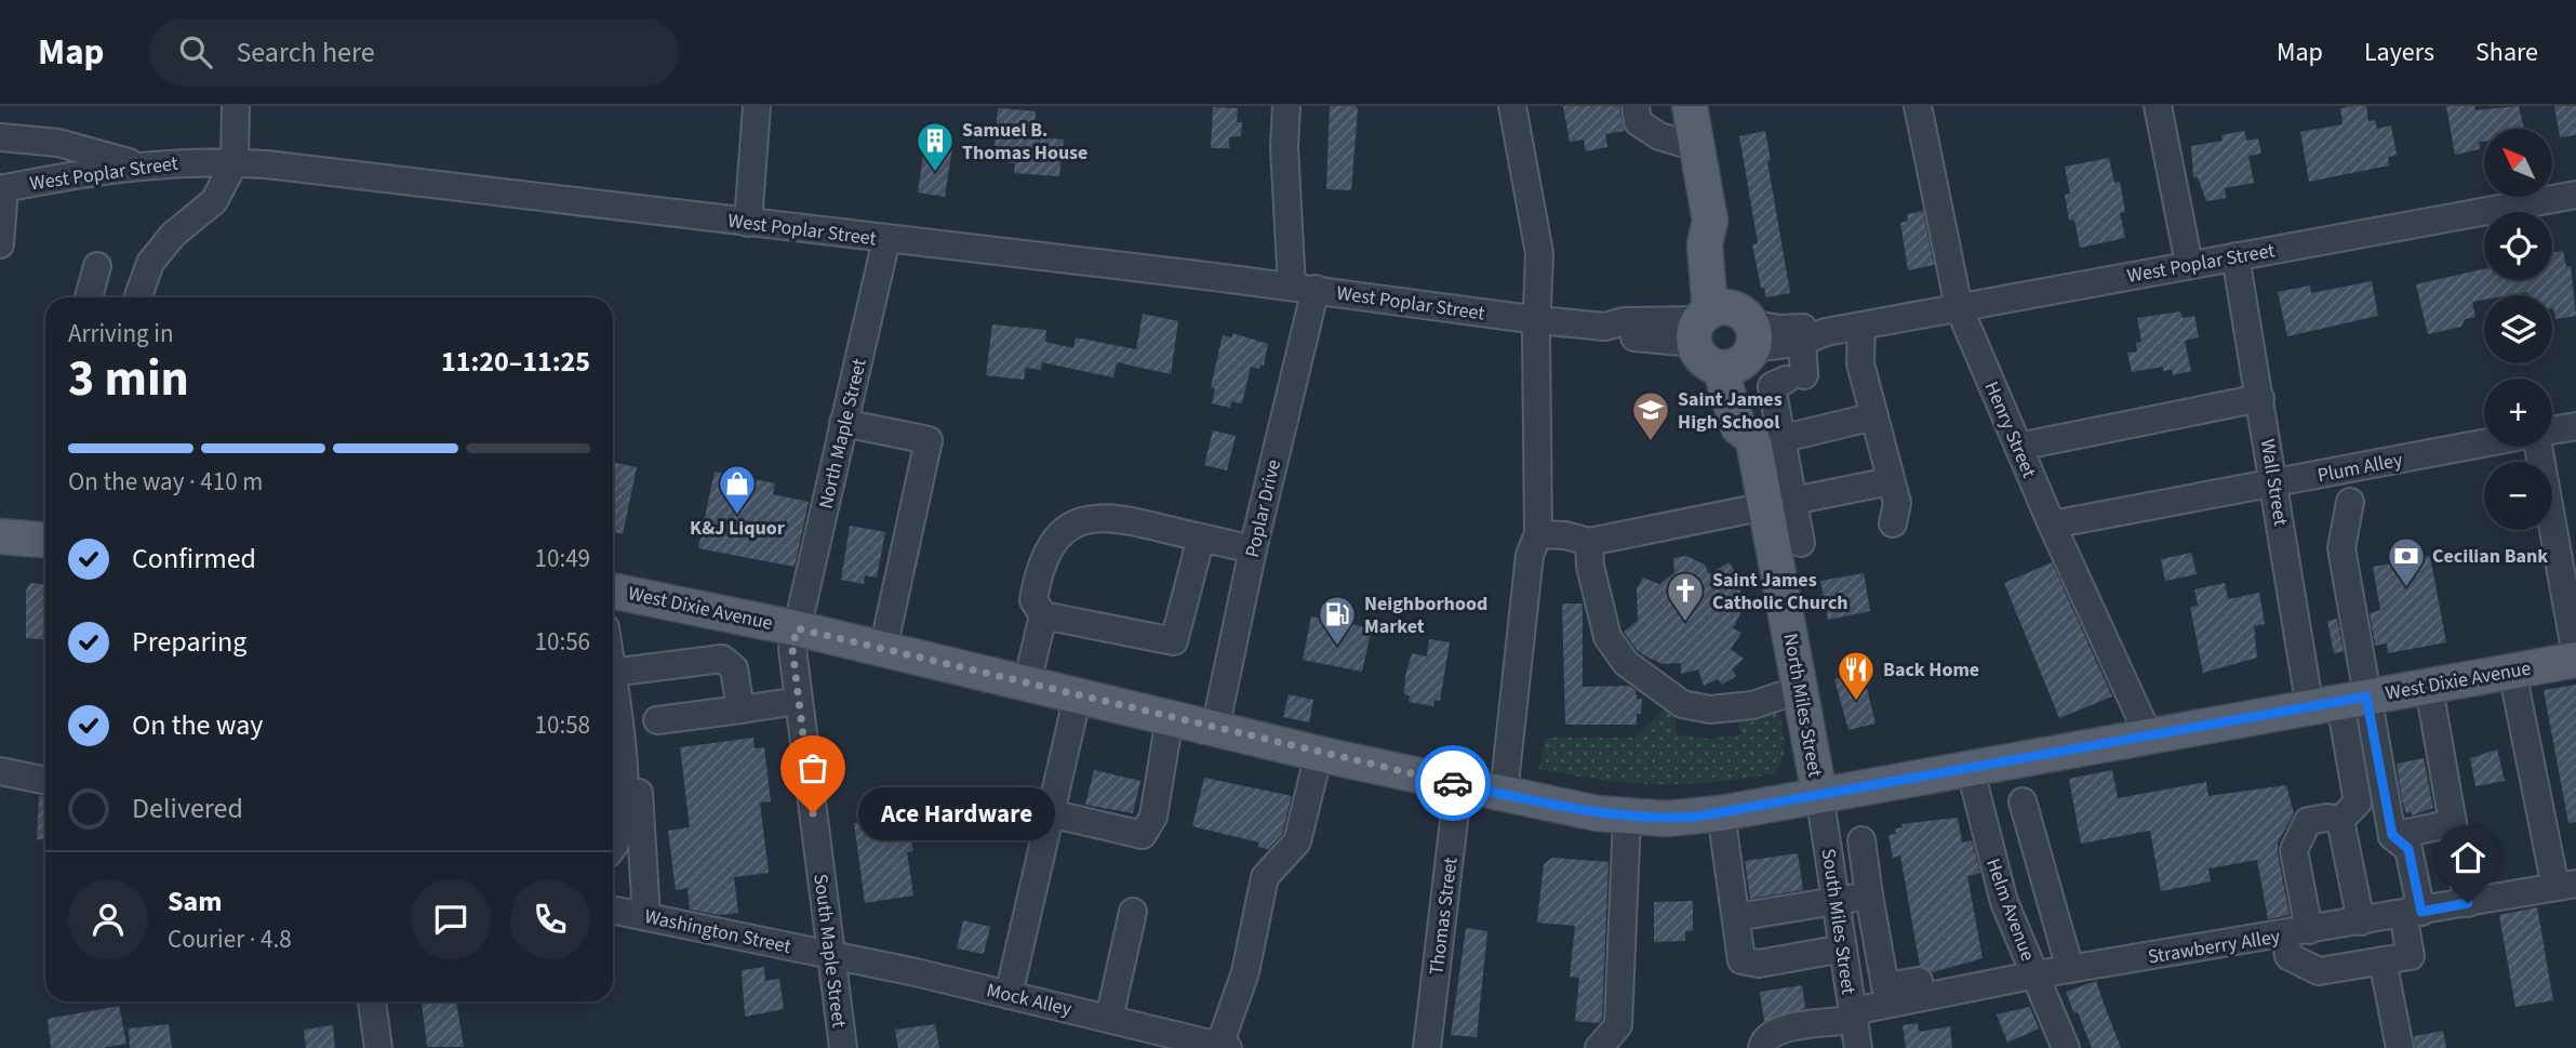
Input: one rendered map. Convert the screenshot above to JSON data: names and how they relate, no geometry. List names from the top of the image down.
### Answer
{
  "streets": {
    "main road": ["West Dixie Avenue", "North Miles Street"],
    "street": [
      "West Poplar Street",
      "Henry Street",
      "North Maple Street",
      "Plum Alley",
      "Wall Street",
      "Poplar Drive",
      "Helm Avenue",
      "Thomas Street",
      "South Miles Street",
      "Washington Street",
      "Strawberry Alley",
      "South Maple Street",
      "Mock Alley"
    ]
  },
  "crossings": [
    ["West Poplar Street", "Henry Street"],
    ["West Poplar Street", "North Maple Street"],
    ["West Poplar Street", "Wall Street"],
    ["West Poplar Street", "Poplar Drive"],
    ["West Poplar Street", "North Miles Street"],
    ["Henry Street", "Plum Alley"],
    ["Henry Street", "West Dixie Avenue"],
    ["North Maple Street", "West Dixie Avenue"],
    ["North Maple Street", "South Maple Street"],
    ["Plum Alley", "Wall Street"],
    ["Wall Street", "West Dixie Avenue"],
    ["Poplar Drive", "West Dixie Avenue"],
    ["West Dixie Avenue", "North Miles Street"],
    ["West Dixie Avenue", "Helm Avenue"],
    ["West Dixie Avenue", "Thomas Street"],
    ["West Dixie Avenue", "South Miles Street"],
    ["West Dixie Avenue", "South Maple Street"],
    ["North Miles Street", "South Miles Street"],
    ["Helm Avenue", "Strawberry Alley"],
    ["South Miles Street", "Strawberry Alley"],
    ["Washington Street", "South Maple Street"],
    ["Washington Street", "Mock Alley"],
    ["South Maple Street", "Mock Alley"]
  ],
  "places": {
    "building": ["Samuel B. Thomas House"],
    "school or university": ["Saint James High School"],
    "shop": ["K&J Liquor"],
    "bank": ["Cecilian Bank"],
    "church": ["Saint James Catholic Church"],
    "fuel station": ["Neighborhood Market"],
    "restaurant": ["Back Home"],
    "other": ["Ace Hardware"]
  },
  "north": "top left",
  "page": {
    "header": "Map",
    "search": "Search here",
    "nav": ["Map", "Layers", "Share"],
    "map_buttons": ["+", "−"],
    "heading": ["3 min", "Arriving in", "11:20–11:25"],
    "panel": ["Sam", "Courier · 4.8"],
    "bar": "On the way · 410 m",
    "list": [
      ["Confirmed", "10:49"],
      ["Preparing", "10:56"],
      ["On the way", "10:58"],
      "Delivered"
    ],
    "bubble": "Ace Hardware"
  }
}
